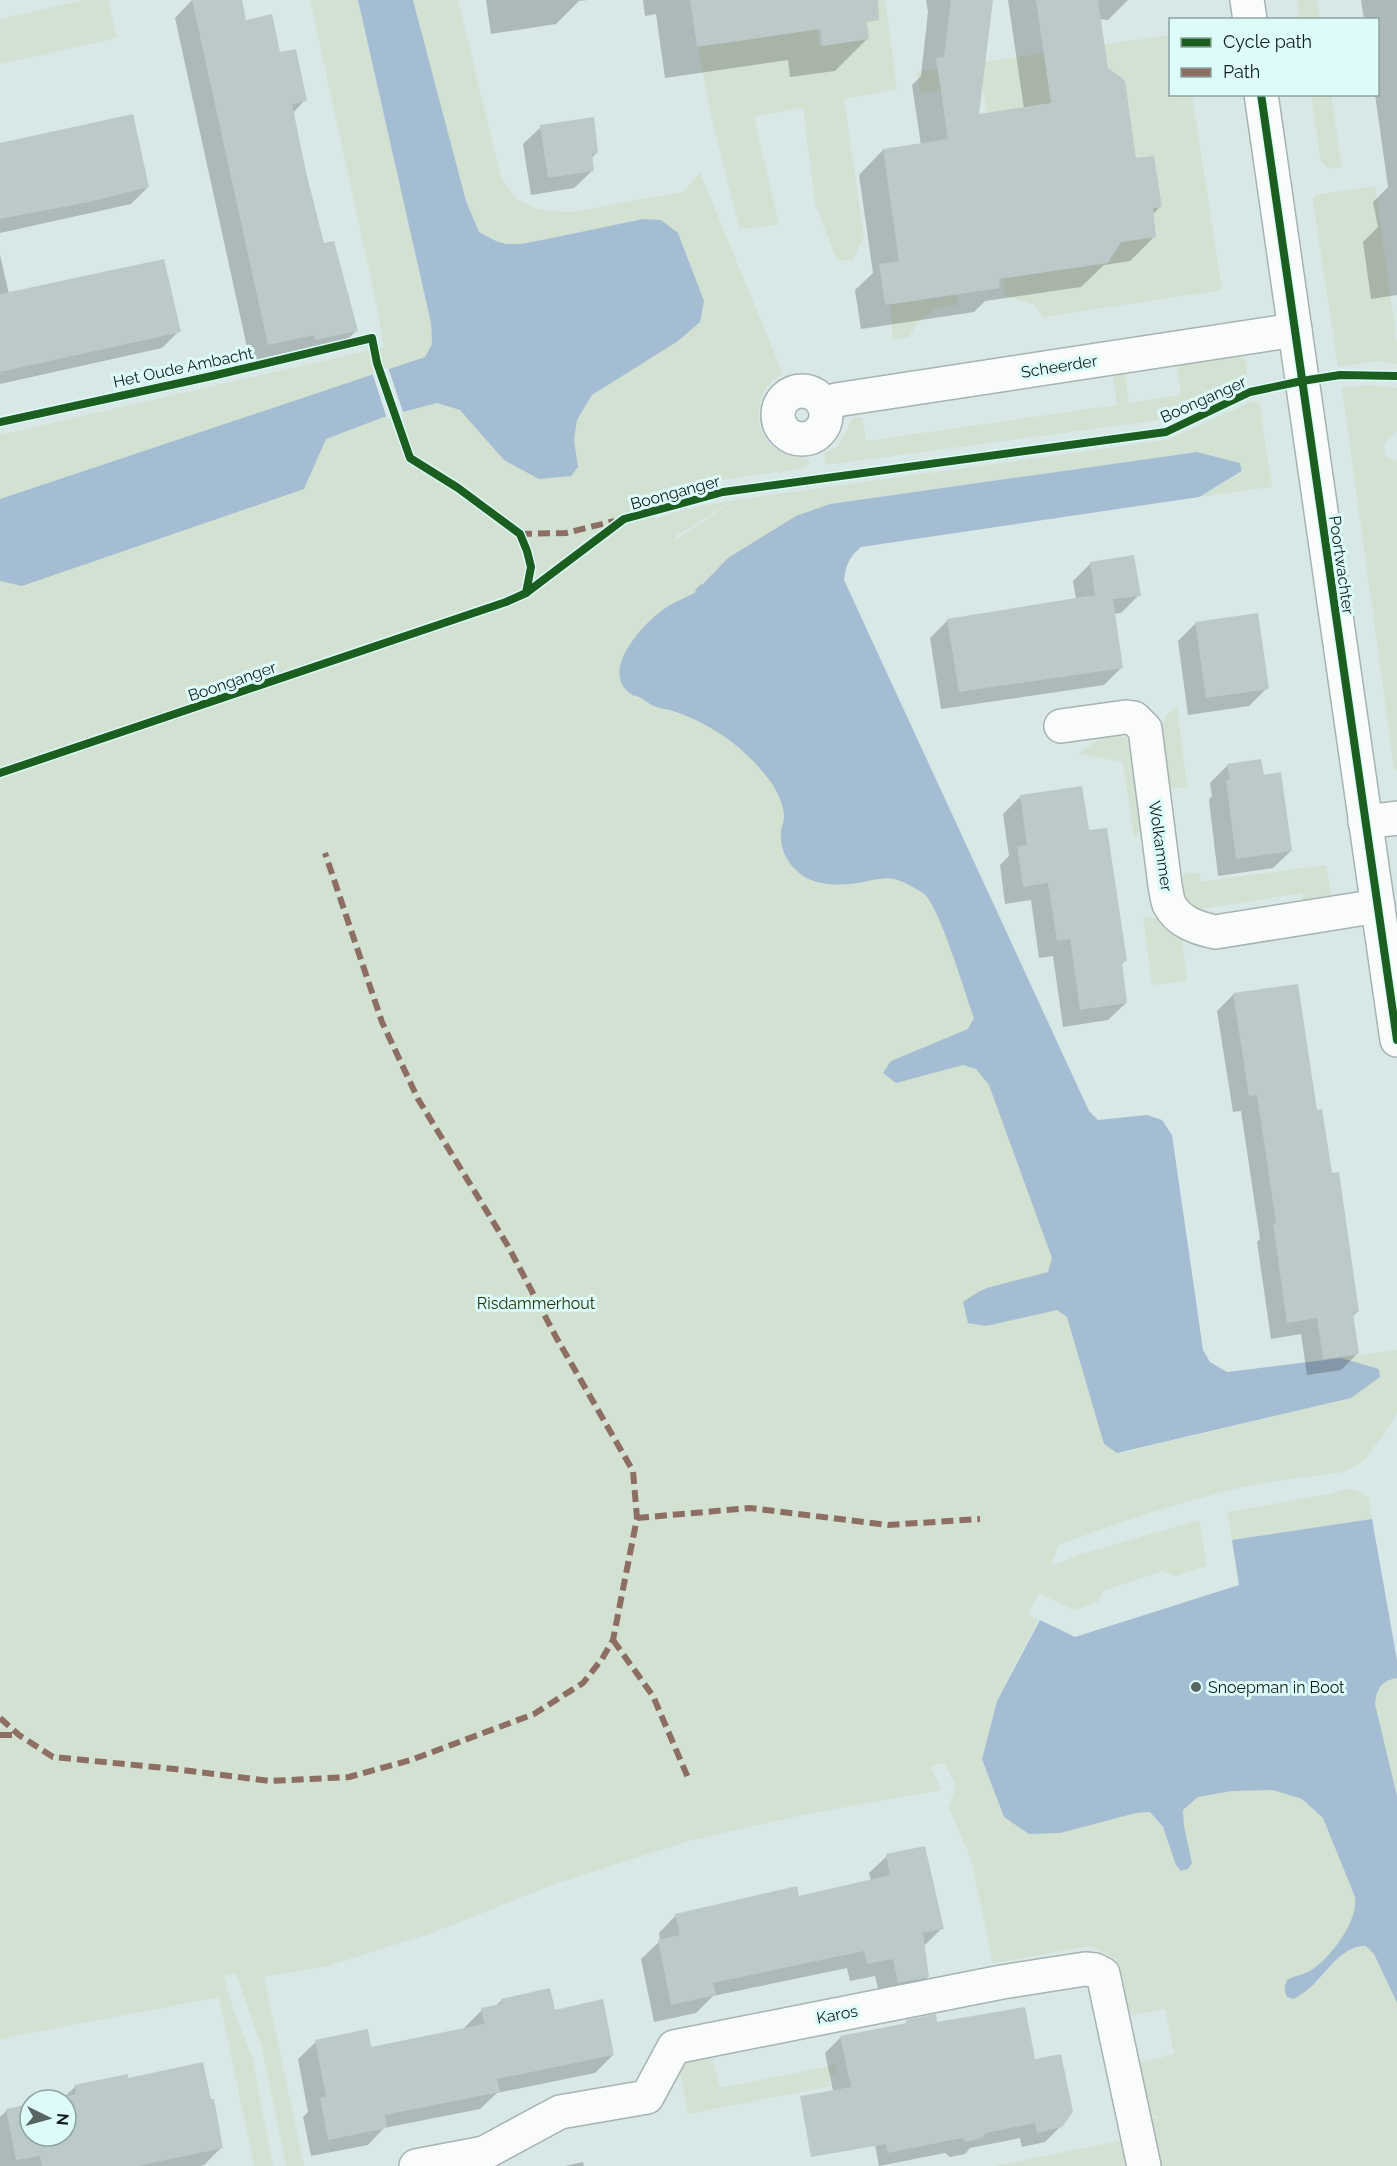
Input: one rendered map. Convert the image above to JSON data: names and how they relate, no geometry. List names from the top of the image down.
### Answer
{
  "streets": {
    "street": [
      "Scheerder",
      "Poortwachter",
      "Wolkammer",
      "Karos"
    ],
    "cycle path": ["Het Oude Ambacht", "Boonganger"]
  },
  "crossings": [
    ["Scheerder", "Poortwachter"],
    ["Poortwachter", "Wolkammer"]
  ],
  "parks": ["Risdammerhout"],
  "places": ["Snoepman in Boot"],
  "legend": ["Cycle path", "Path"],
  "north": "right"
}
